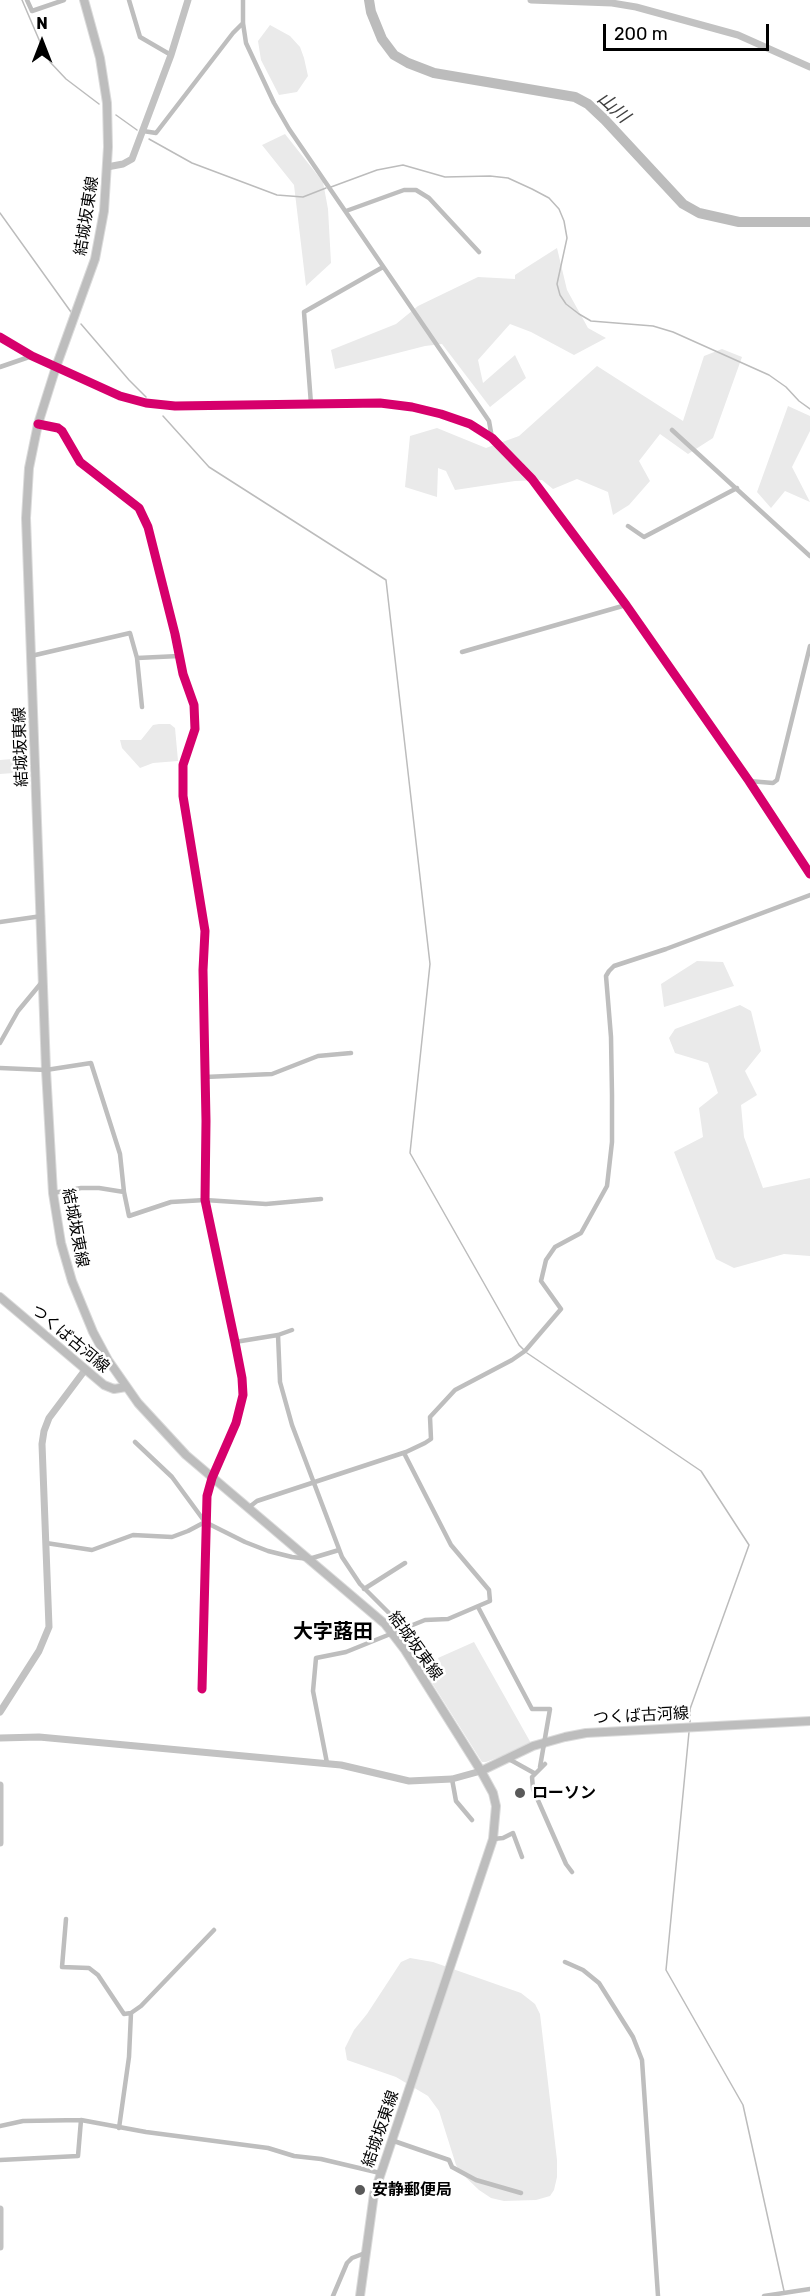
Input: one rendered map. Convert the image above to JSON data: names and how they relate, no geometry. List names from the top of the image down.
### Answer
{
  "streets": {
    "main road": ["結城坂東線", "つくば古河線"]
  },
  "crossings": [
    ["結城坂東線", "つくば古河線"]
  ],
  "districts": ["大字蕗田"],
  "water": ["山川"],
  "places": ["ローソン", "安静郵便局"],
  "scale_bar": "200 m",
  "north": "top"
}
